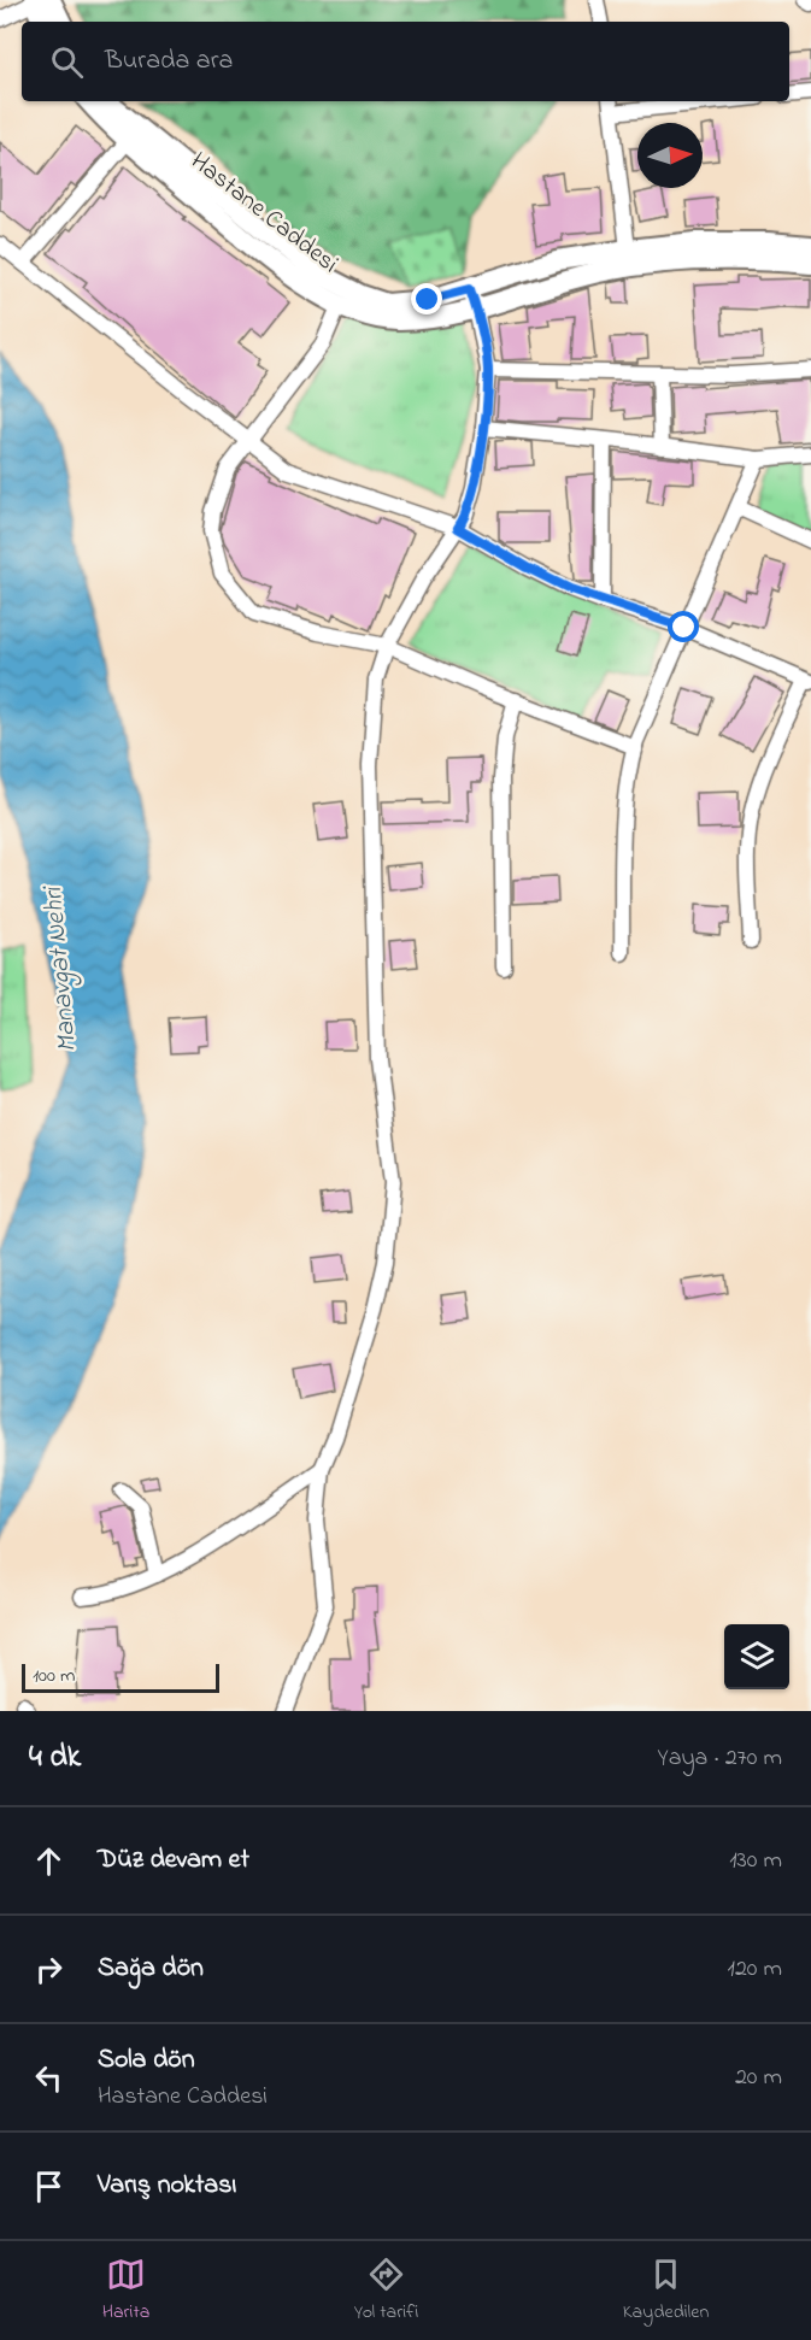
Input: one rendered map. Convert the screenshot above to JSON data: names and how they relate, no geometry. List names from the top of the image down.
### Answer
{
  "streets": {
    "main road": ["Hastane Caddesi"]
  },
  "water": ["Manavgat Nehri"],
  "scale_bar": "100 m",
  "north": "right",
  "page": {
    "search": "Burada ara",
    "scale": "100 m",
    "heading": ["4 dk", "Yaya · 270 m"],
    "list": [
      ["Düz devam et", "130 m"],
      ["Sağa dön", "120 m"],
      ["Sola dön", "Hastane Caddesi", "20 m"],
      "Varış noktası"
    ],
    "nav": ["Harita", "Yol tarifi", "Kaydedilen"]
  }
}
